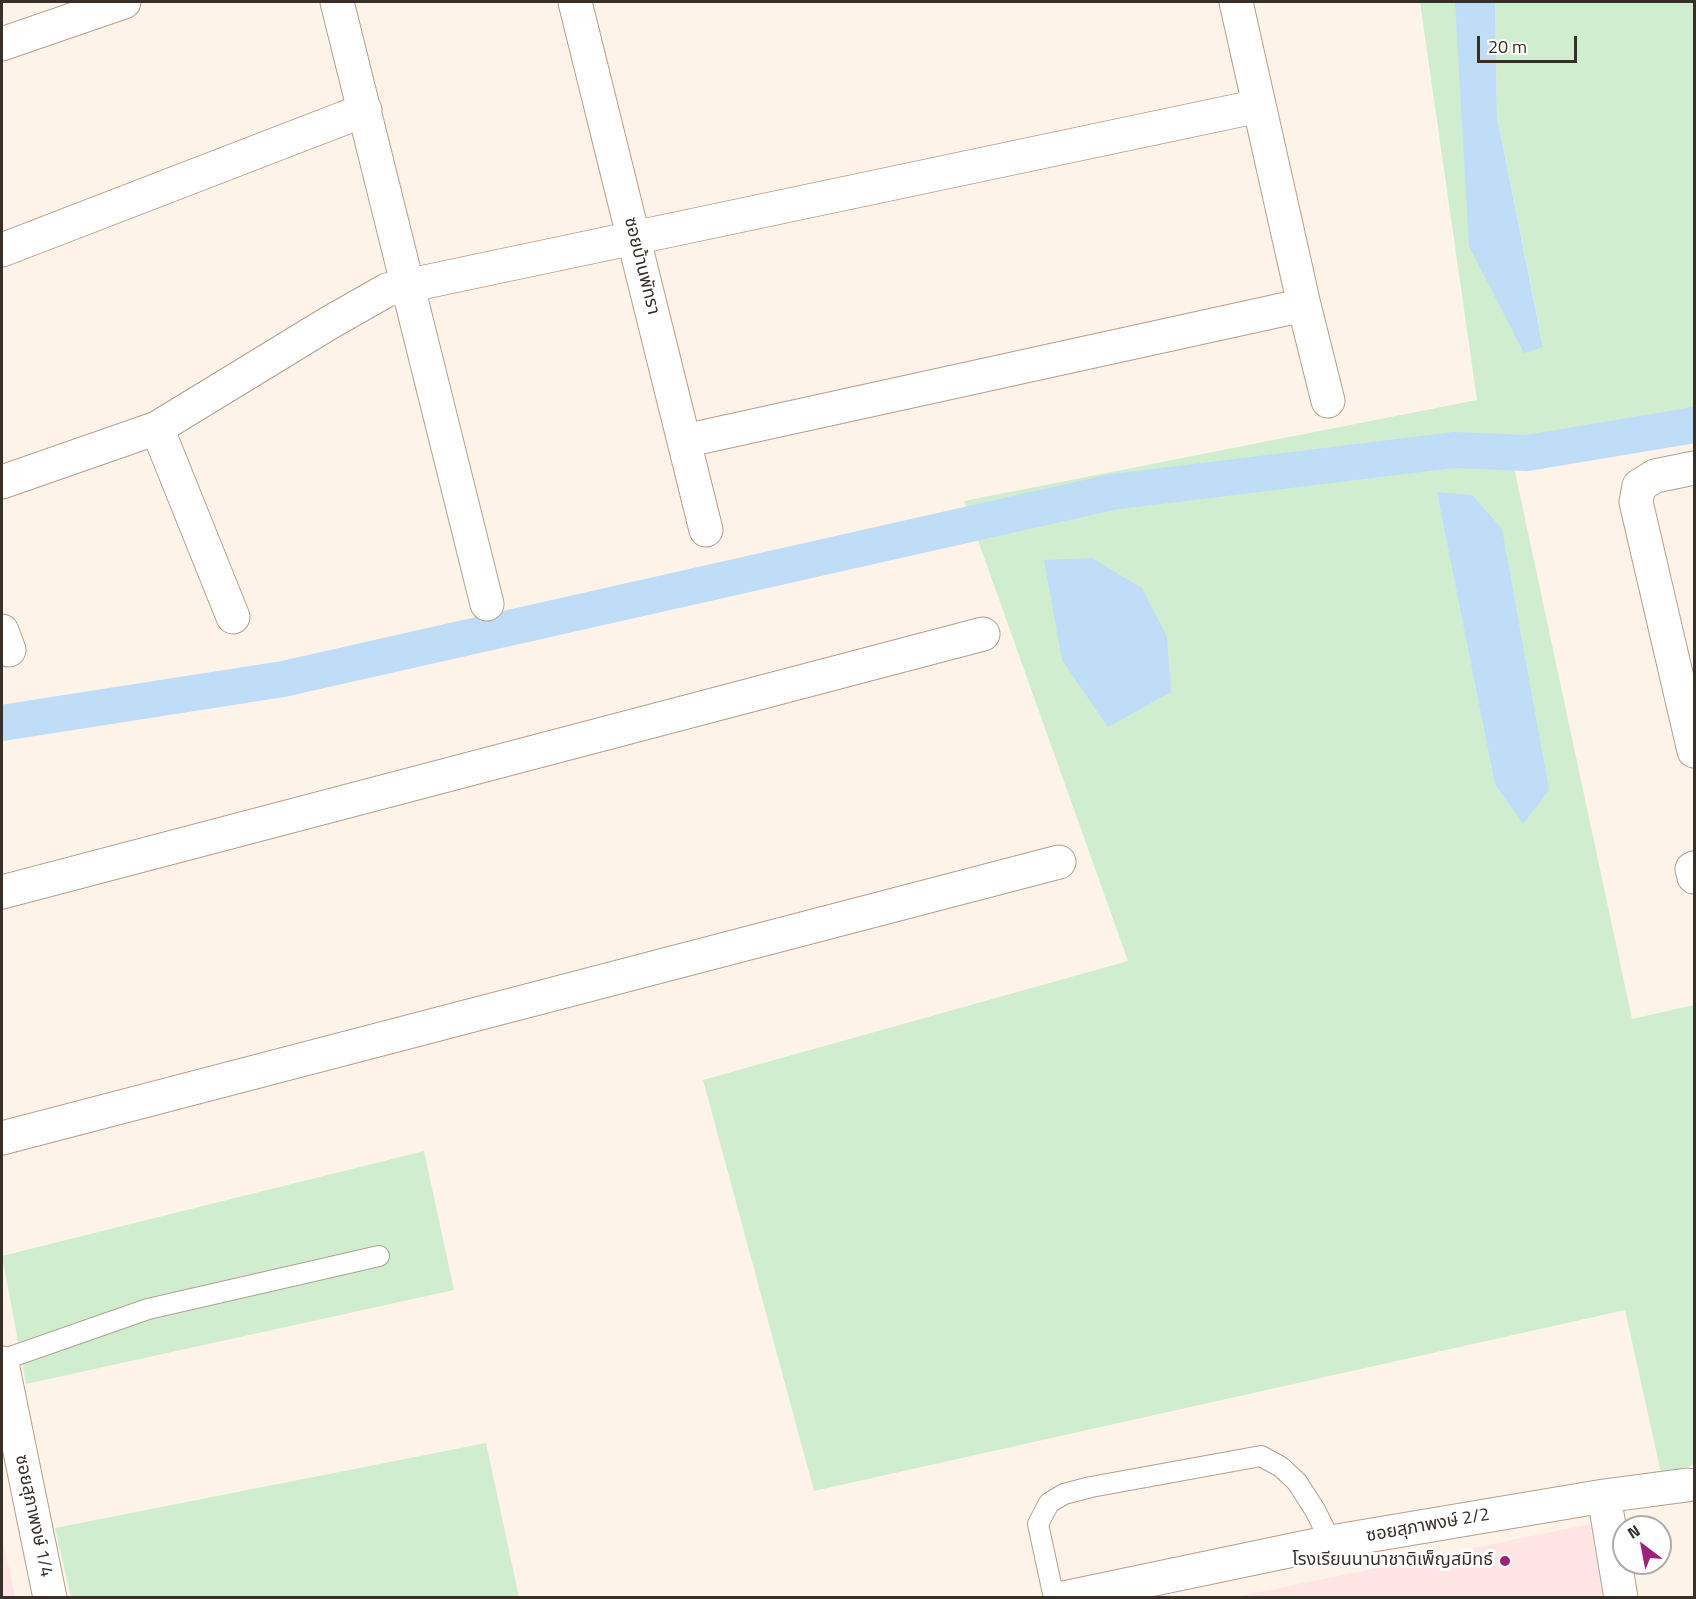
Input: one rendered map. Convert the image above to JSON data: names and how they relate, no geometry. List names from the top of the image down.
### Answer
{
  "streets": {
    "street": ["ซอยบ้านพัทรา", "ซอยสุภาพงษ์ 1/4", "ซอยสุภาพงษ์ 2/2"]
  },
  "places": ["โรงเรียนนานาชาติเพ็ญสมิทธ์"],
  "scale_bar": "20 m",
  "north": "top left"
}
